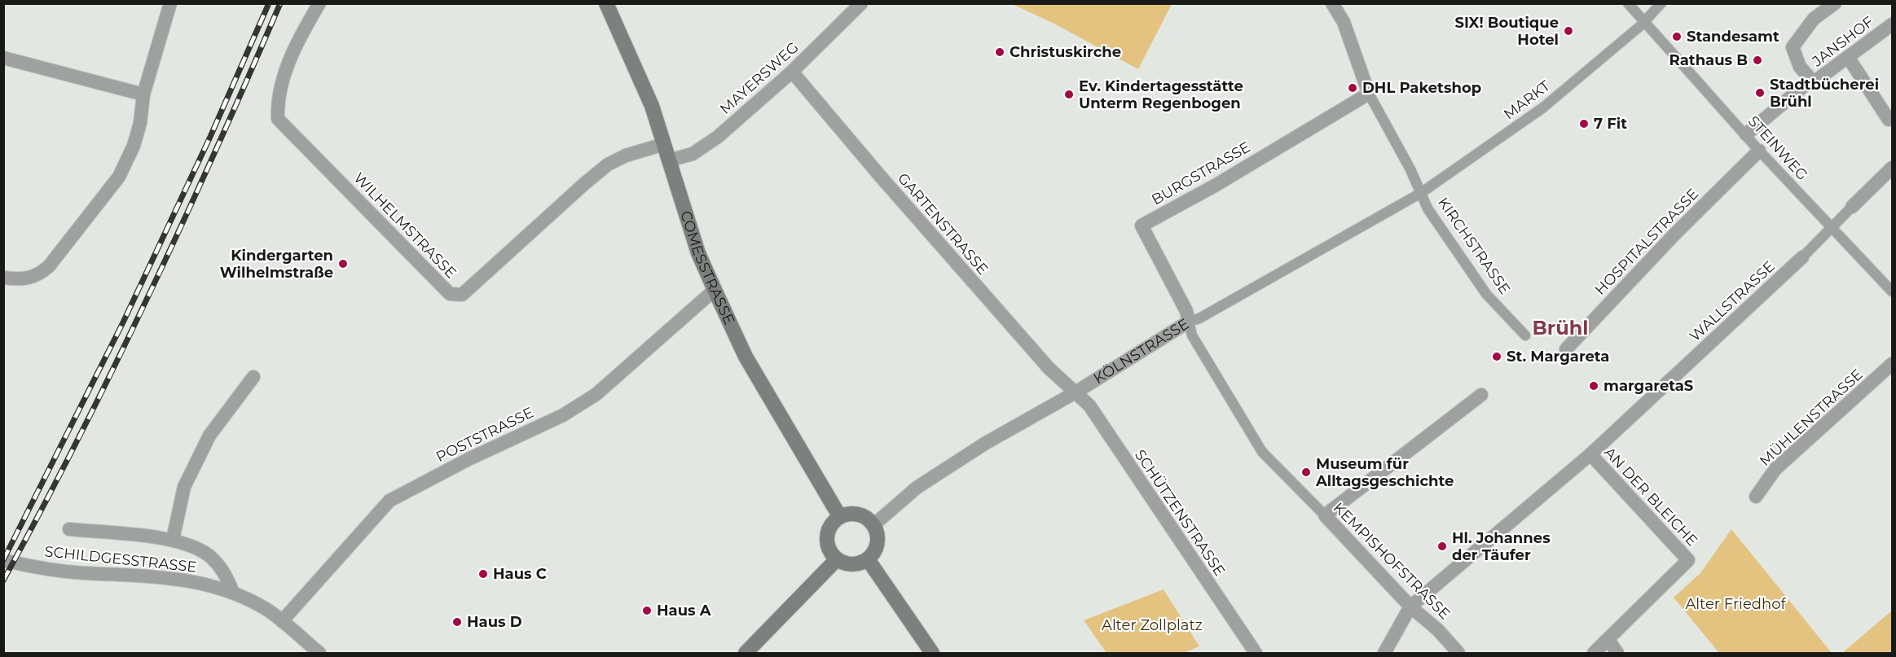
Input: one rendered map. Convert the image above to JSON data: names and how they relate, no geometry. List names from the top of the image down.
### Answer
{
  "streets": {
    "main road": ["COMESSTRASSE"],
    "street": [
      "JANSHOF",
      "MAYERSWEG",
      "MARKT",
      "STEINWEG",
      "BURGSTRASSE",
      "GARTENSTRASSE",
      "WILHELMSTRASSE",
      "HOSPITALSTRASSE",
      "KIRCHSTRASSE",
      "WALLSTRASSE",
      "KÖLNSTRASSE",
      "MÜHLENSTRASSE",
      "POSTSTRASSE",
      "AN DER BLEICHE",
      "SCHÜTZENSTRASSE",
      "SCHILDGESSTRASSE",
      "KEMPISHOFSTRASSE"
    ]
  },
  "crossings": [
    ["JANSHOF", "STEINWEG"],
    ["MAYERSWEG", "GARTENSTRASSE"],
    ["MAYERSWEG", "COMESSTRASSE"],
    ["MARKT", "STEINWEG"],
    ["MARKT", "KIRCHSTRASSE"],
    ["MARKT", "KÖLNSTRASSE"],
    ["STEINWEG", "HOSPITALSTRASSE"],
    ["STEINWEG", "WALLSTRASSE"],
    ["BURGSTRASSE", "KIRCHSTRASSE"],
    ["BURGSTRASSE", "KÖLNSTRASSE"],
    ["BURGSTRASSE", "KEMPISHOFSTRASSE"],
    ["GARTENSTRASSE", "KÖLNSTRASSE"],
    ["GARTENSTRASSE", "SCHÜTZENSTRASSE"],
    ["WILHELMSTRASSE", "COMESSTRASSE"],
    ["KIRCHSTRASSE", "KÖLNSTRASSE"],
    ["COMESSTRASSE", "KÖLNSTRASSE"],
    ["COMESSTRASSE", "POSTSTRASSE"],
    ["WALLSTRASSE", "AN DER BLEICHE"],
    ["WALLSTRASSE", "KEMPISHOFSTRASSE"],
    ["KÖLNSTRASSE", "SCHÜTZENSTRASSE"],
    ["KÖLNSTRASSE", "KEMPISHOFSTRASSE"],
    ["POSTSTRASSE", "SCHILDGESSTRASSE"]
  ],
  "districts": ["Brühl"],
  "parks": ["Alter Friedhof", "Alter Zollplatz"],
  "places": [
    "SIX! Boutique Hotel",
    "Standesamt",
    "Christuskirche",
    "Rathaus B",
    "DHL Paketshop",
    "Stadtbücherei Brühl",
    "Ev. Kindertagesstätte Unterm Regenbogen",
    "7 Fit",
    "Kindergarten Wilhelmstraße",
    "St. Margareta",
    "margaretaS",
    "Museum für Alltagsgeschichte",
    "Hl. Johannes der Täufer",
    "Haus C",
    "Haus A",
    "Haus D"
  ]
}
